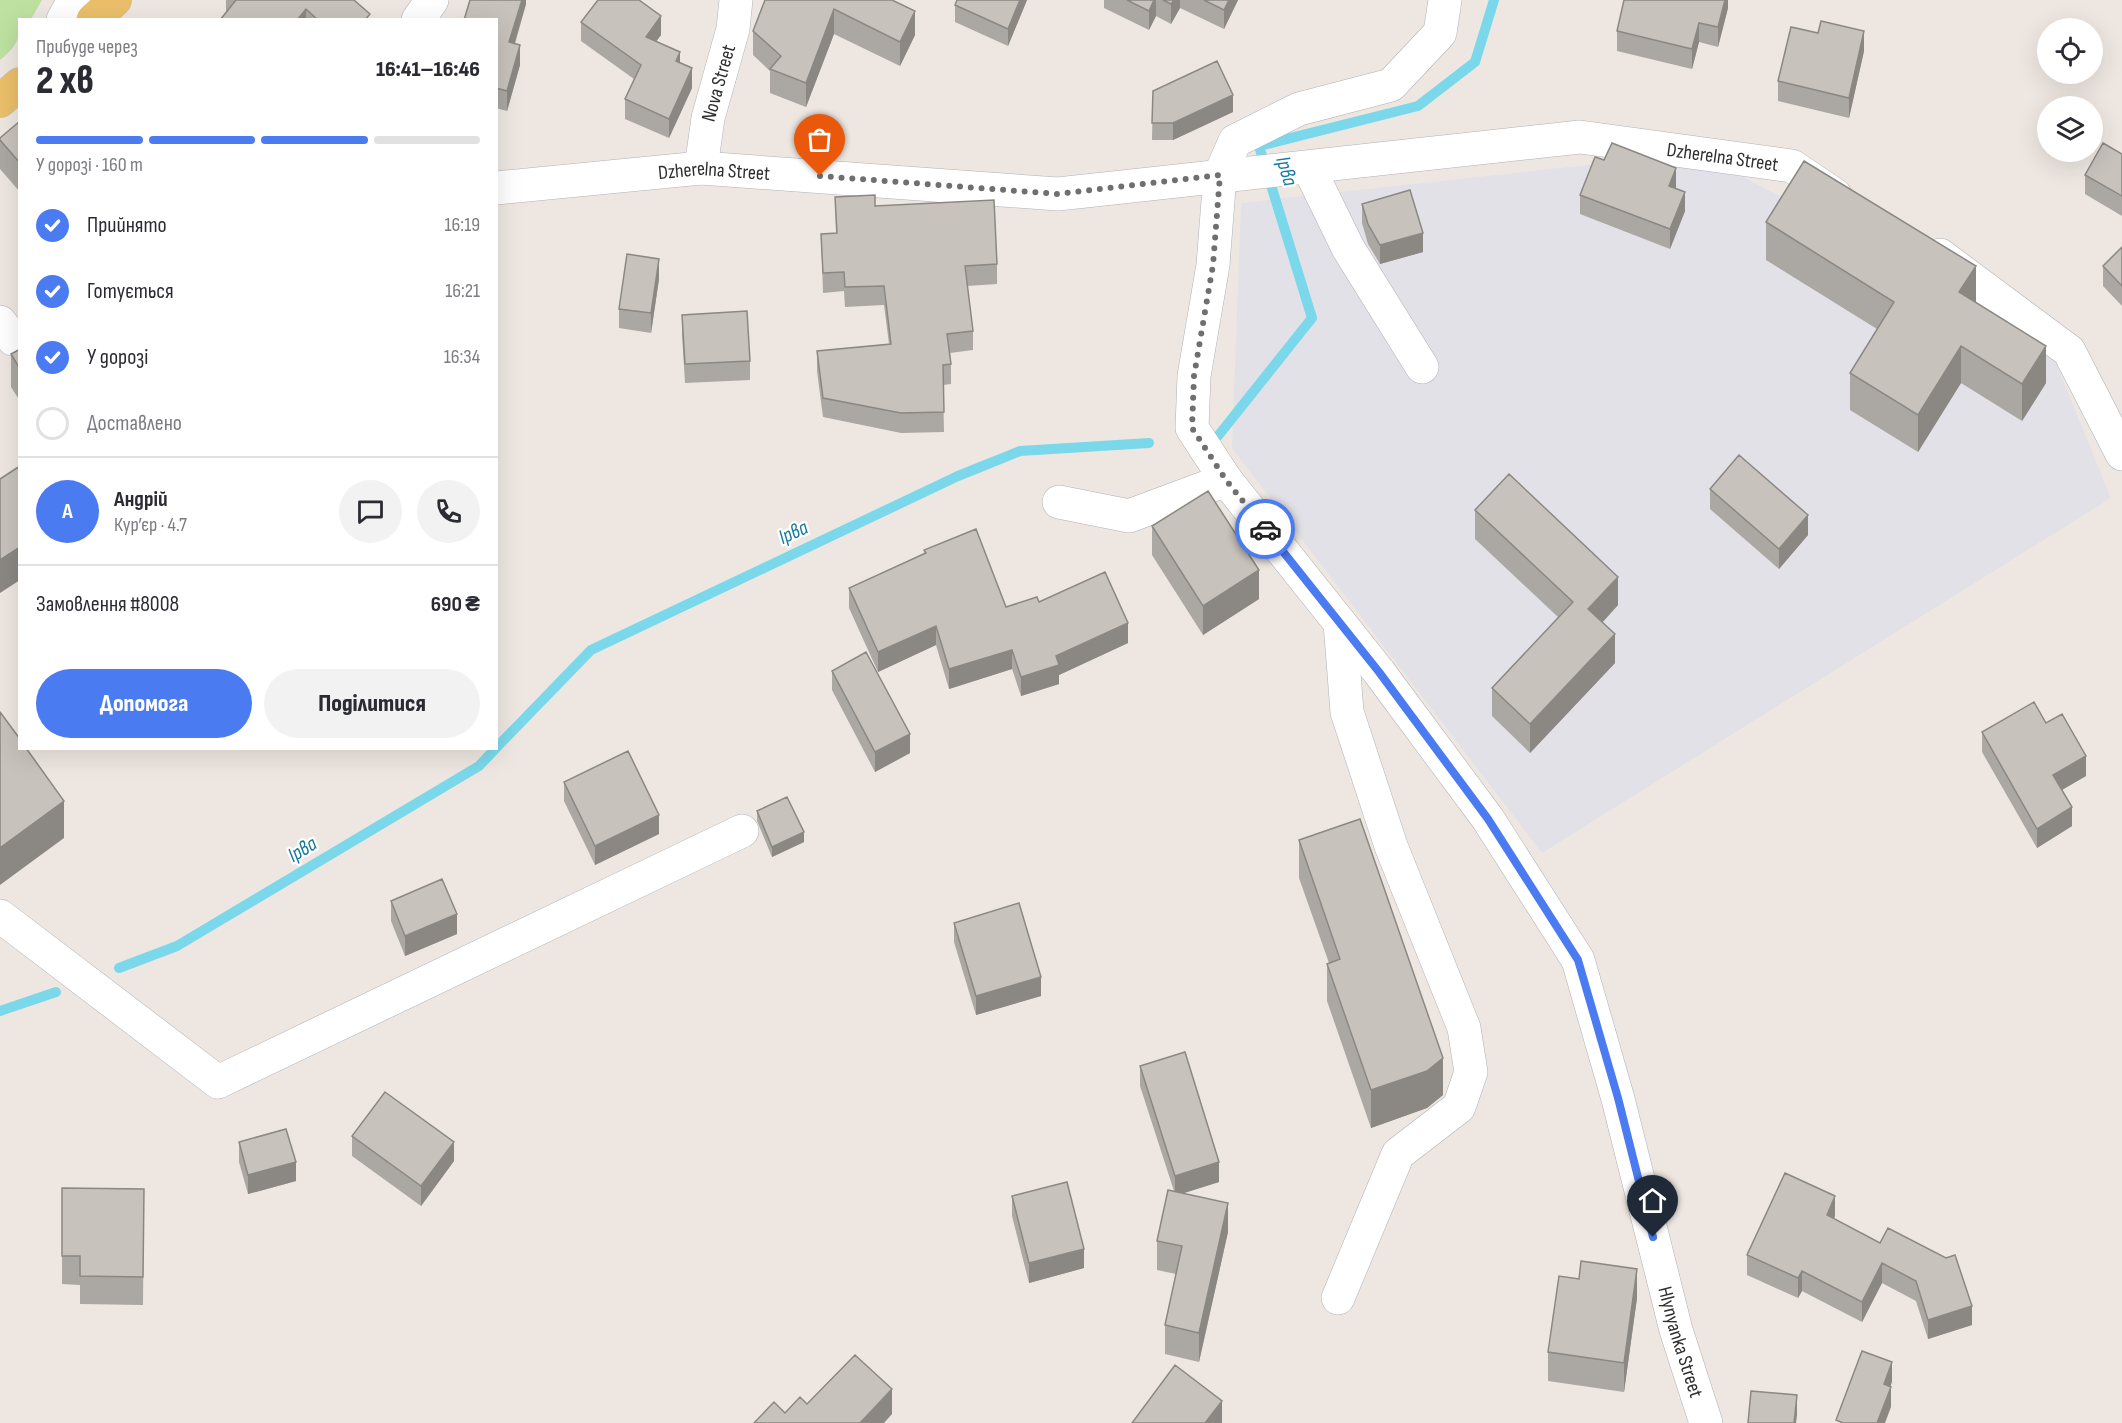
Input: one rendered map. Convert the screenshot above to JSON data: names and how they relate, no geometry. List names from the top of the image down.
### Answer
{
  "streets": {
    "street": ["Nova Street", "Dzherelna Street", "Hlynyanka Street"]
  },
  "crossings": [
    ["Nova Street", "Dzherelna Street"],
    ["Dzherelna Street", "Hlynyanka Street"]
  ],
  "water": ["Ірва"],
  "page": {
    "heading": ["2 хв", "Прибуде через", "16:41–16:46"],
    "panel": [
      "Андрій",
      "Кур’єр · 4.7",
      "Замовлення #8008",
      "690 ₴"
    ],
    "bar": "У дорозі · 160 m",
    "list": [
      ["Прийнято", "16:19"],
      ["Готується", "16:21"],
      ["У дорозі", "16:34"],
      "Доставлено"
    ],
    "round": "А",
    "buttons": ["Допомога", "Поділитися"]
  }
}
